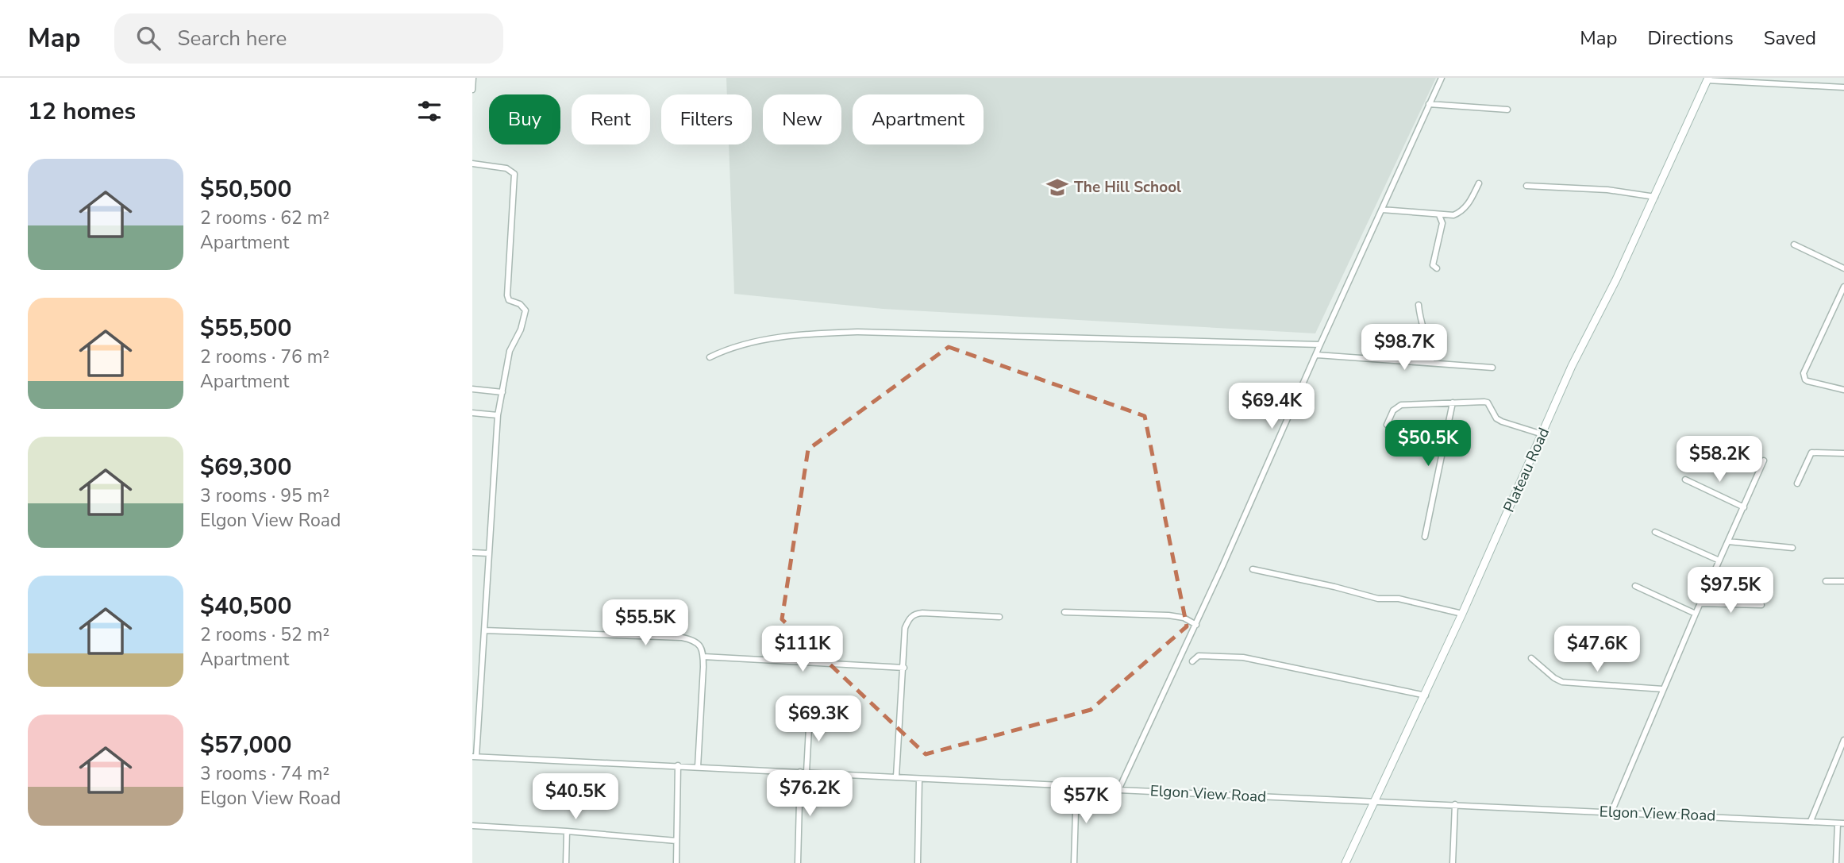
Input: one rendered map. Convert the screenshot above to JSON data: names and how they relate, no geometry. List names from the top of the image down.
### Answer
{
  "streets": {
    "street": ["Plateau Road", "Elgon View Road"]
  },
  "crossings": [
    ["Plateau Road", "Elgon View Road"]
  ],
  "places": {
    "school or university": ["The Hill School"]
  },
  "page": {
    "header": "Map",
    "search": "Search here",
    "nav": ["Map", "Directions", "Saved"],
    "heading": "12 homes",
    "chip": [
      "Buy",
      "Rent",
      "Filters",
      "New",
      "Apartment"
    ],
    "list": [
      {
        "name": "$50,500",
        "note": "2 rooms · 62 m² · Apartment"
      },
      {
        "name": "$55,500",
        "note": "2 rooms · 76 m² · Apartment"
      },
      {
        "name": "$69,300",
        "note": "3 rooms · 95 m² · Elgon View Road"
      },
      {
        "name": "$40,500",
        "note": "2 rooms · 52 m² · Apartment"
      },
      {
        "name": "$57,000",
        "note": "3 rooms · 74 m² · Elgon View Road"
      }
    ],
    "price": [
      "$98.7K",
      "$69.4K",
      "$50.5K",
      "$58.2K",
      "$97.5K",
      "$55.5K",
      "$111K",
      "$47.6K",
      "$69.3K",
      "$76.2K",
      "$40.5K",
      "$57K"
    ]
  }
}
